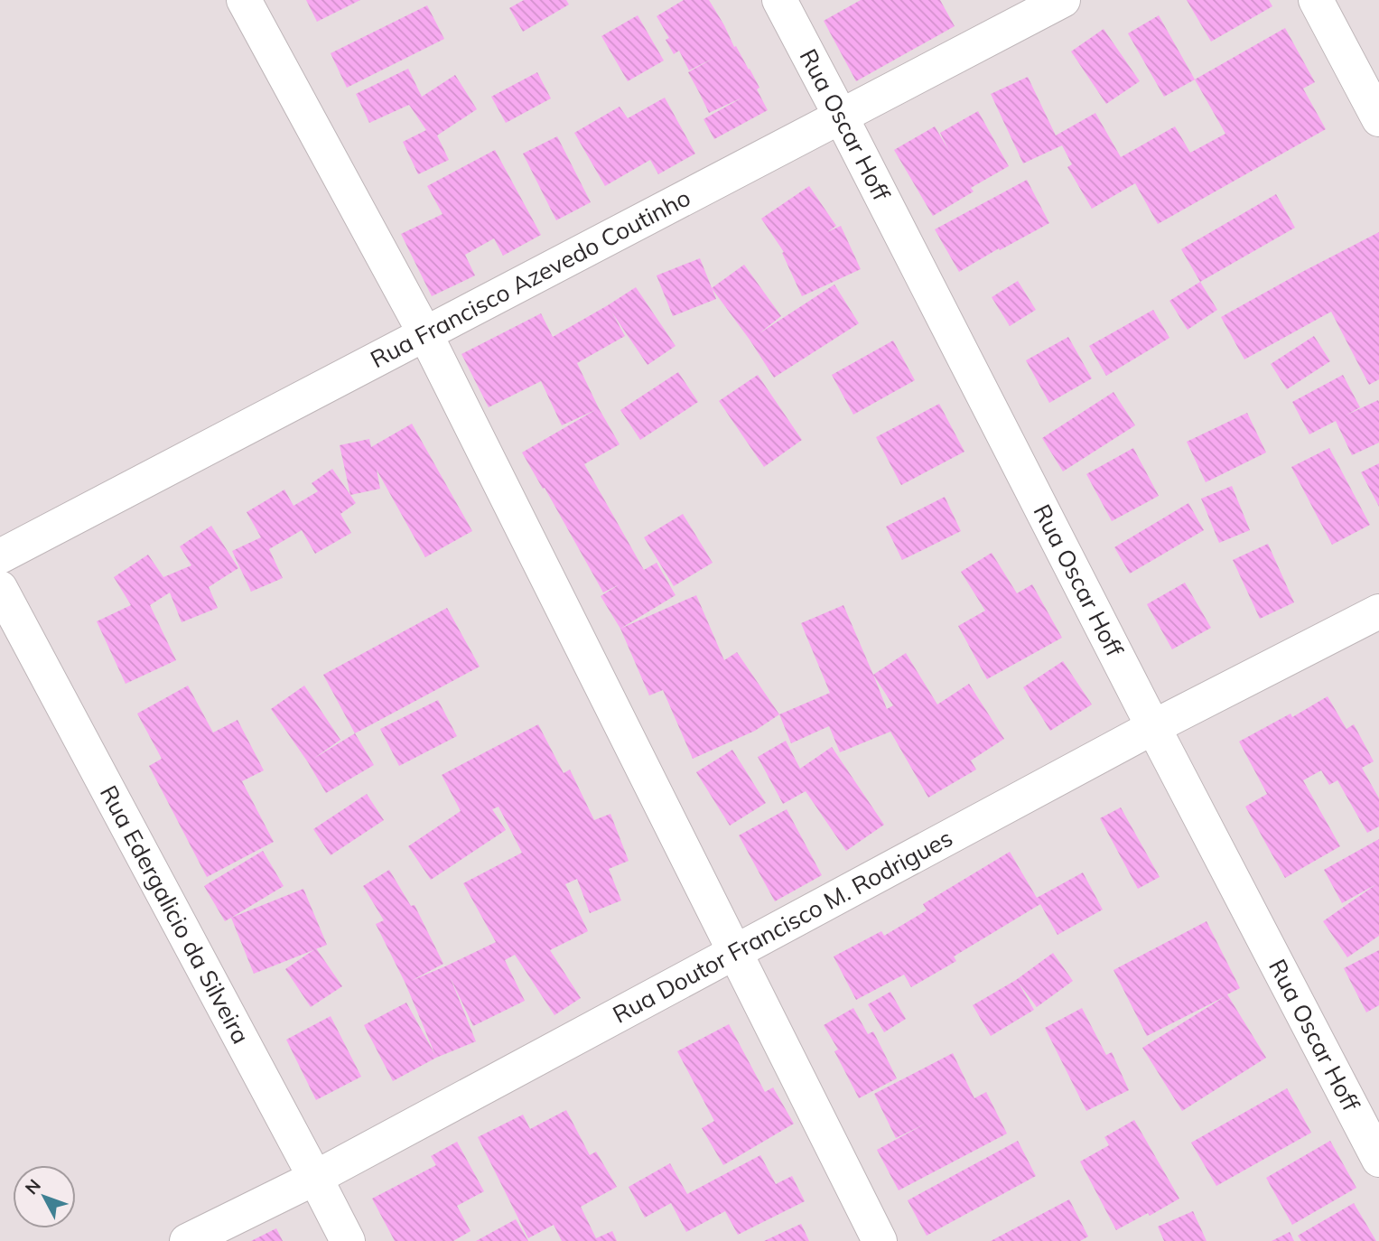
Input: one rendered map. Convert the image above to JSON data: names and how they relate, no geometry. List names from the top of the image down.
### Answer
{
  "streets": {
    "street": [
      "Rua Oscar Hoff",
      "Rua Francisco Azevedo Coutinho",
      "Rua Edergalicio da Silveira",
      "Rua Doutor Francisco M. Rodrigues"
    ]
  },
  "crossings": [
    ["Rua Oscar Hoff", "Rua Francisco Azevedo Coutinho"],
    ["Rua Oscar Hoff", "Rua Doutor Francisco M. Rodrigues"],
    ["Rua Edergalicio da Silveira", "Rua Doutor Francisco M. Rodrigues"]
  ],
  "north": "top left"
}
